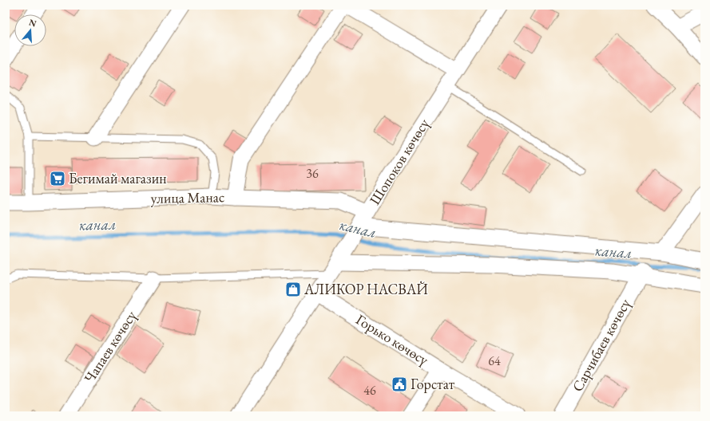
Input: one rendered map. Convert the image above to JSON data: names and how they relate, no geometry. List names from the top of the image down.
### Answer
{
  "streets": {
    "street": [
      "Шопоков көчөсү",
      "улица Манас",
      "Горько көчөсү",
      "Сарчибаев көчөсү",
      "Чапаев көчөсү"
    ]
  },
  "crossings": [
    ["Шопоков көчөсү", "улица Манас"],
    ["Шопоков көчөсү", "Горько көчөсү"]
  ],
  "water": ["канал"],
  "places": {
    "supermarket": ["Бегимай магазин"],
    "shop": ["АЛИКОР НАСВАЙ"],
    "public building": ["Горстат"]
  },
  "house_numbers": ["36", "64", "46"],
  "north": "top"
}
